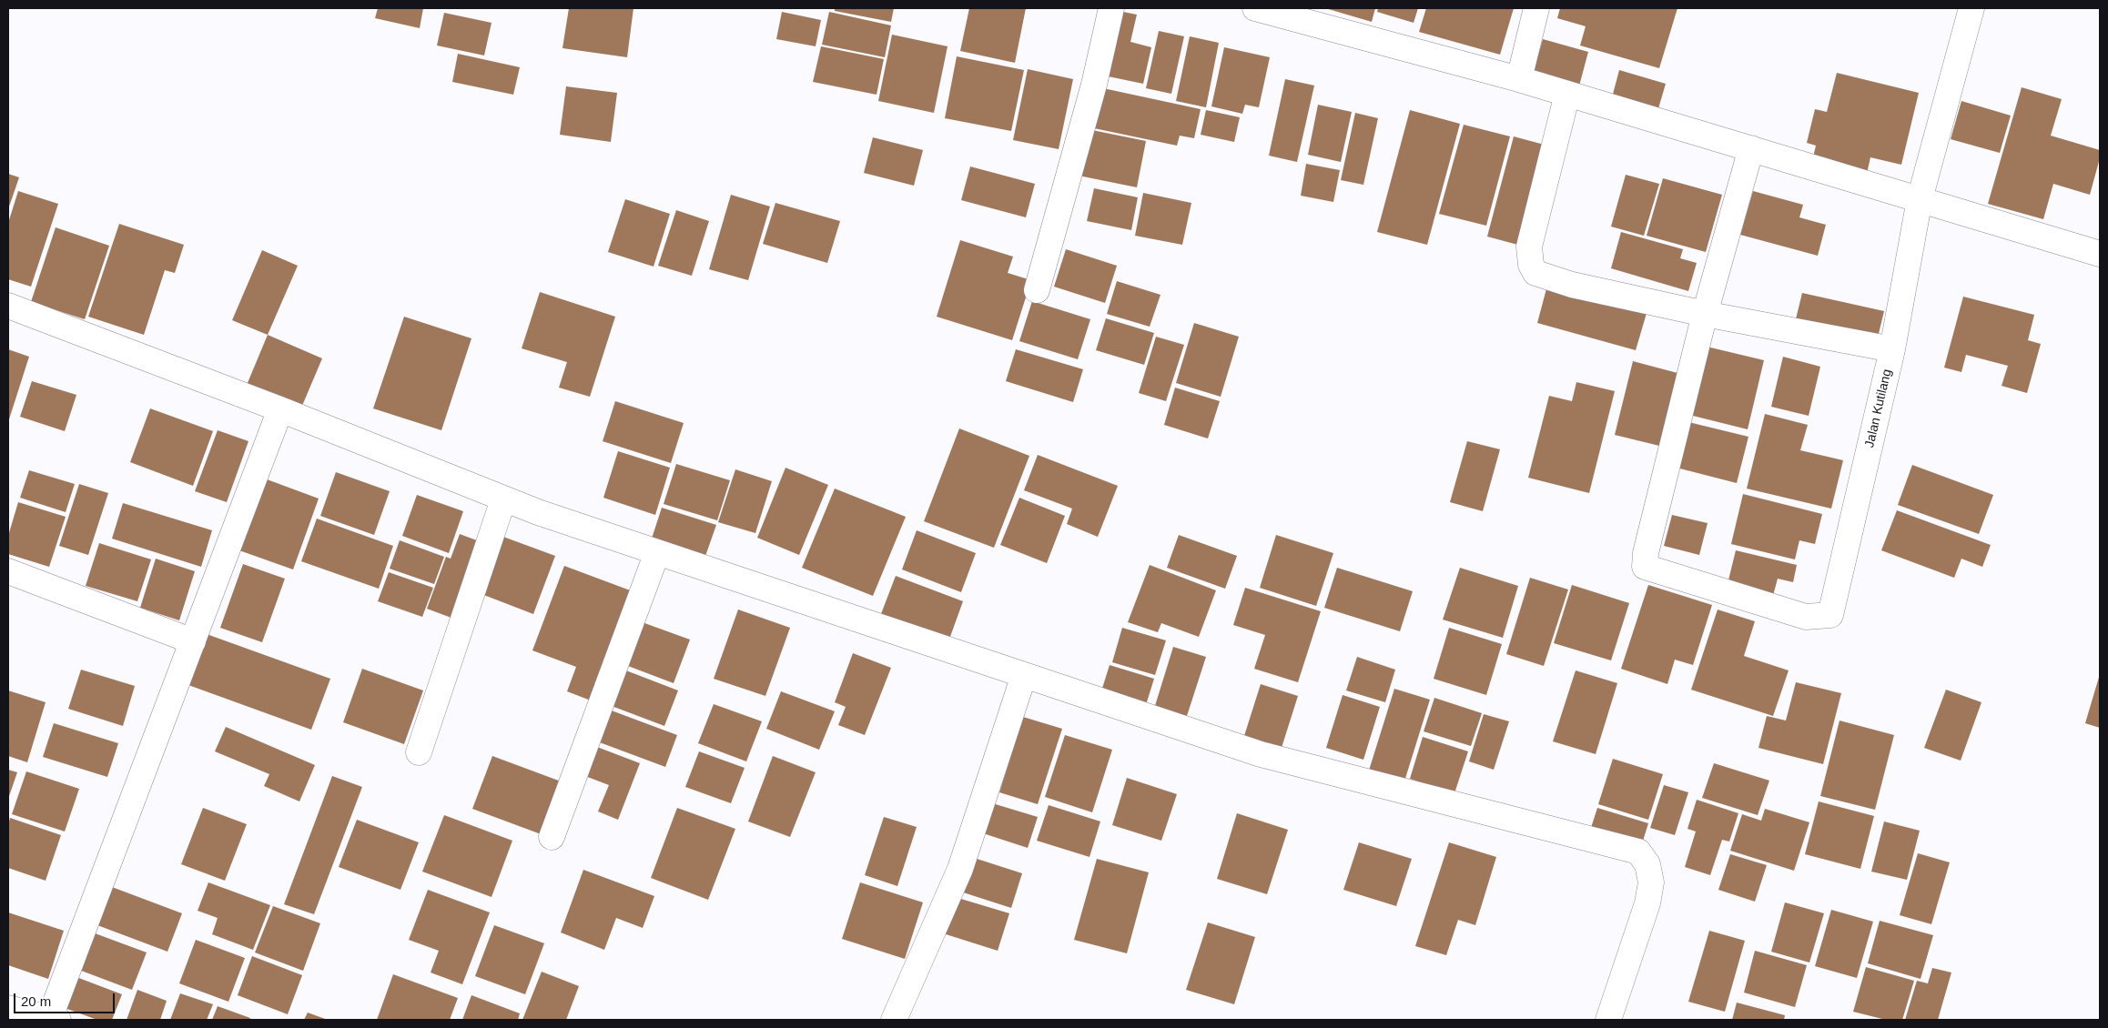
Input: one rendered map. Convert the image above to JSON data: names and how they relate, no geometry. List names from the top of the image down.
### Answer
{
  "streets": {
    "street": ["Jalan Kutilang"]
  },
  "scale_bar": "20 m"
}
